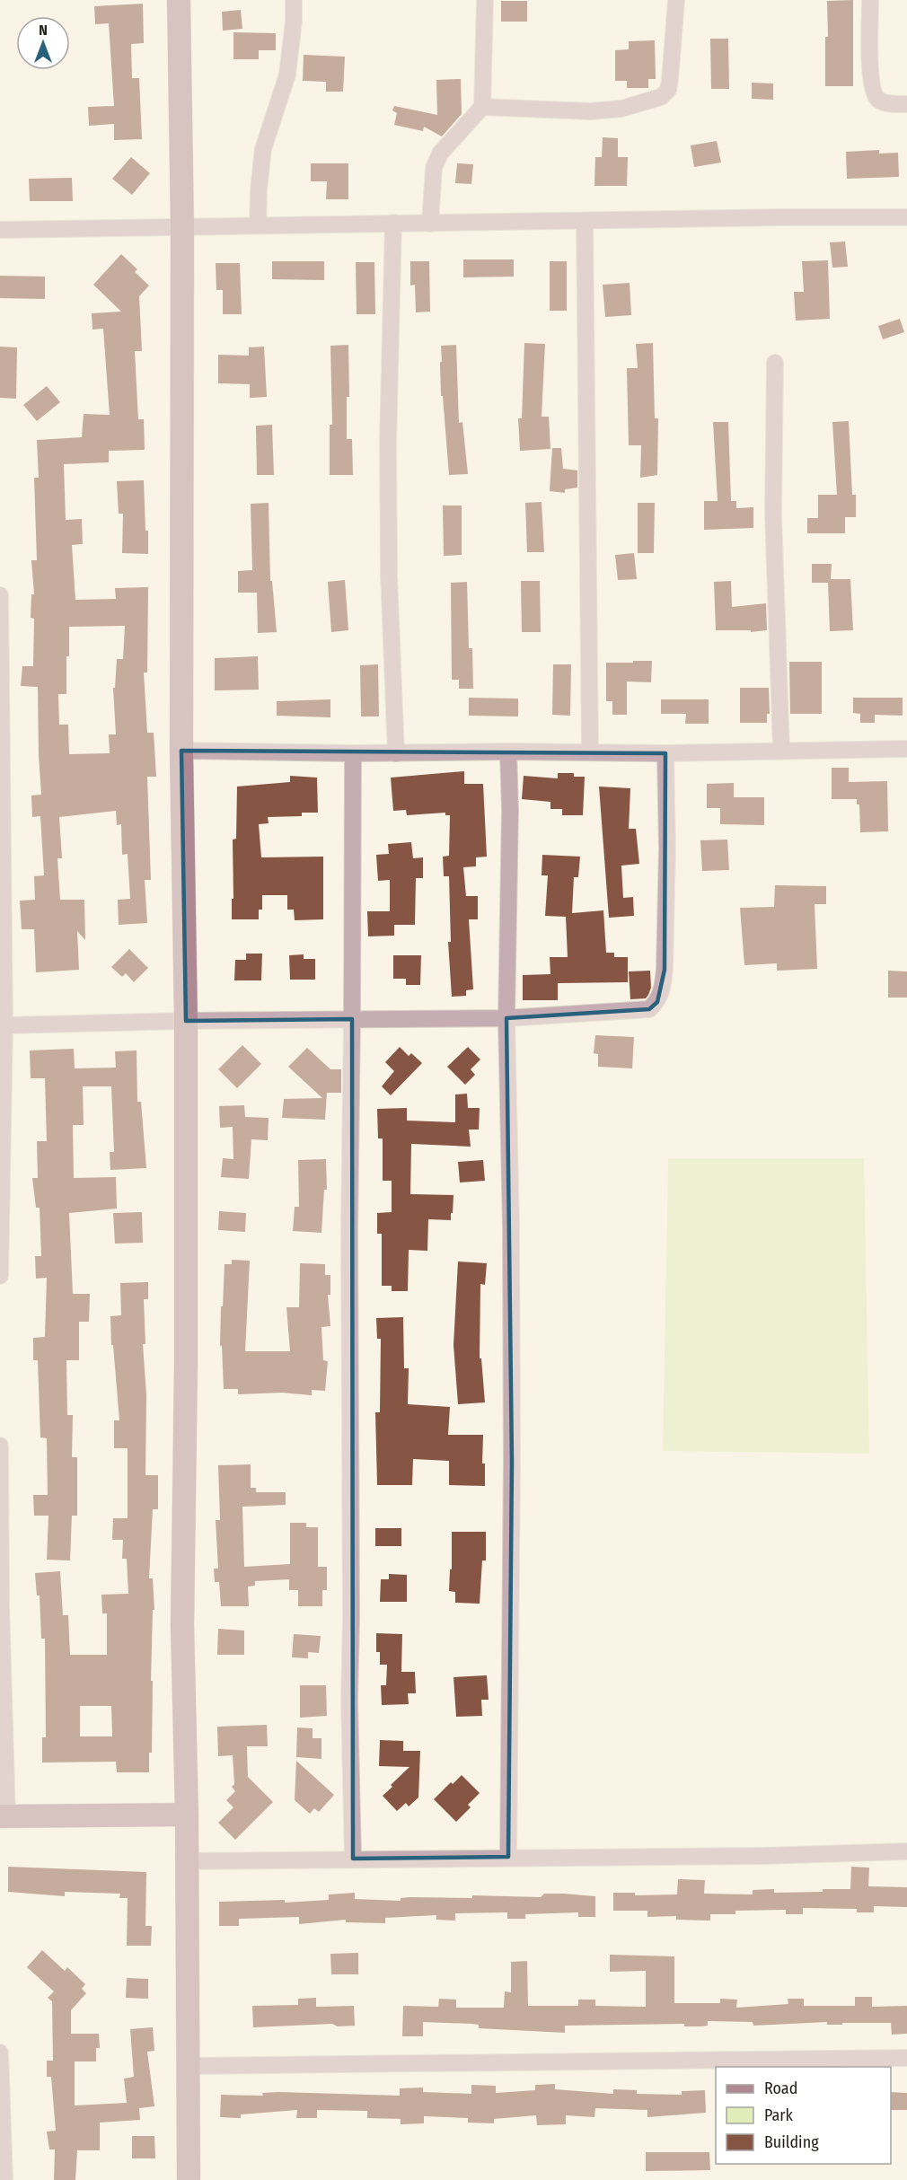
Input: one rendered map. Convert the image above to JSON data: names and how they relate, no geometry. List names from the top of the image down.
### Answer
{
  "legend": ["Road", "Park", "Building"],
  "north": "top"
}
